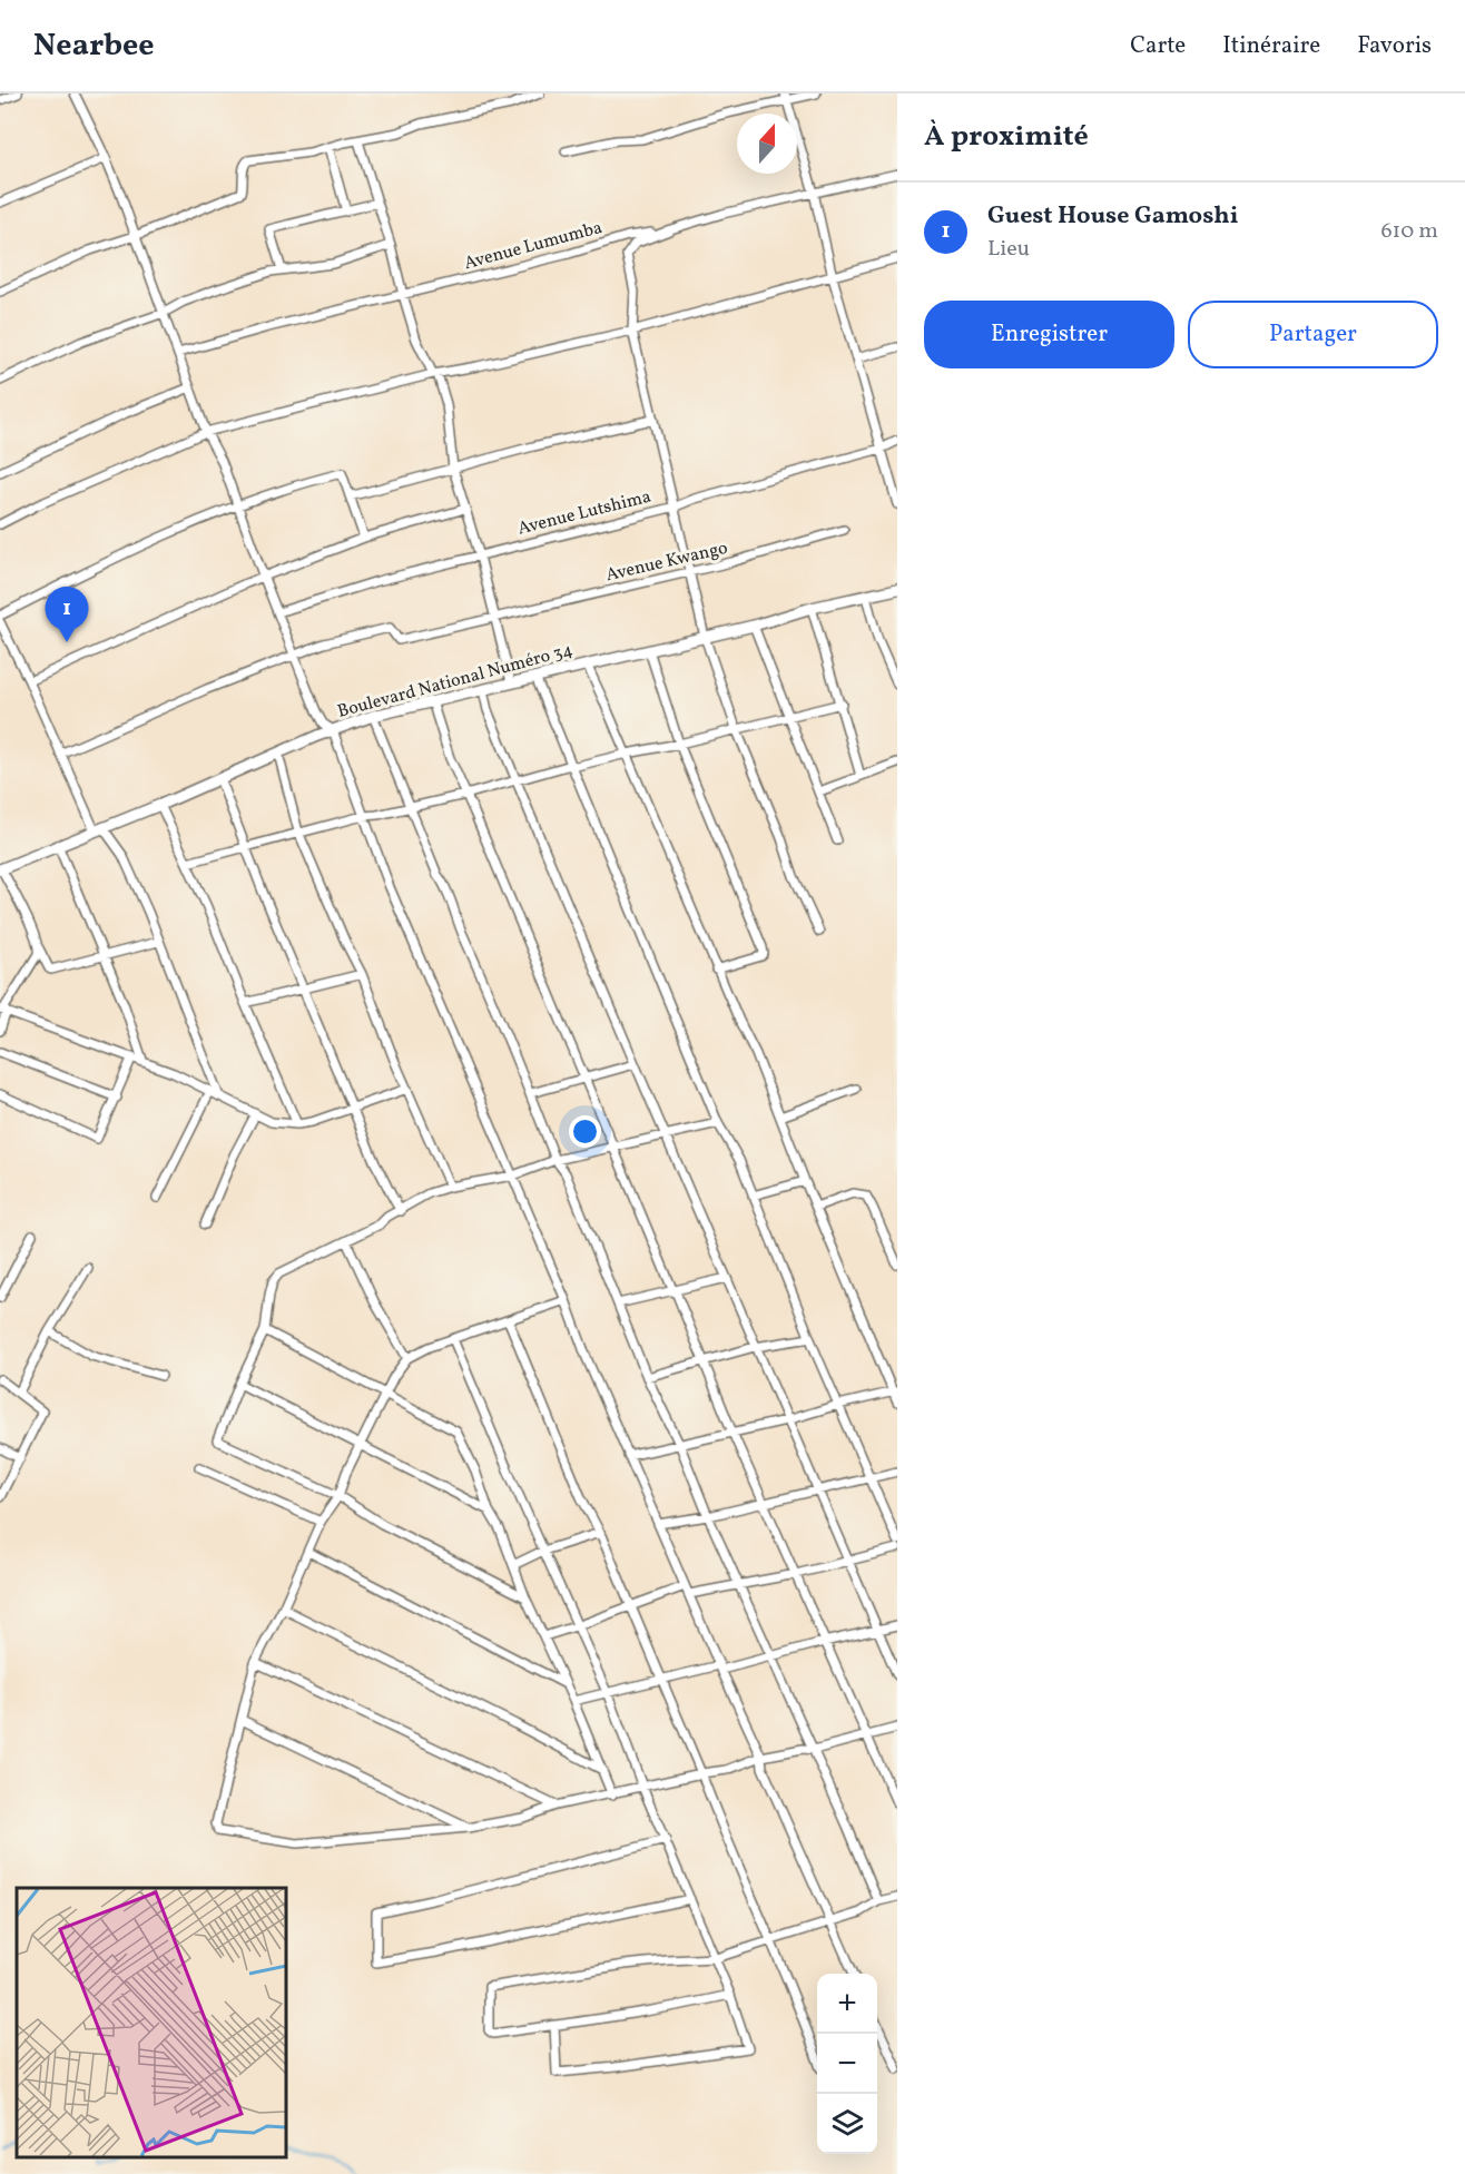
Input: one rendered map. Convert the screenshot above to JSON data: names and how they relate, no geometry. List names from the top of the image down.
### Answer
{
  "streets": {
    "main road": ["Boulevard National Numéro 34"],
    "street": ["Avenue Lumumba", "Avenue Lutshima", "Avenue Kwango"]
  },
  "north": "top",
  "page": {
    "header": "Nearbee",
    "nav": ["Carte", "Itinéraire", "Favoris"],
    "heading": "À proximité",
    "list": [
      {
        "mark": "1",
        "name": "Guest House Gamoshi",
        "note": "Lieu",
        "value": "610 m"
      }
    ],
    "buttons": ["Enregistrer", "Partager"],
    "pins": "1",
    "map_buttons": ["+", "−"]
  }
}
